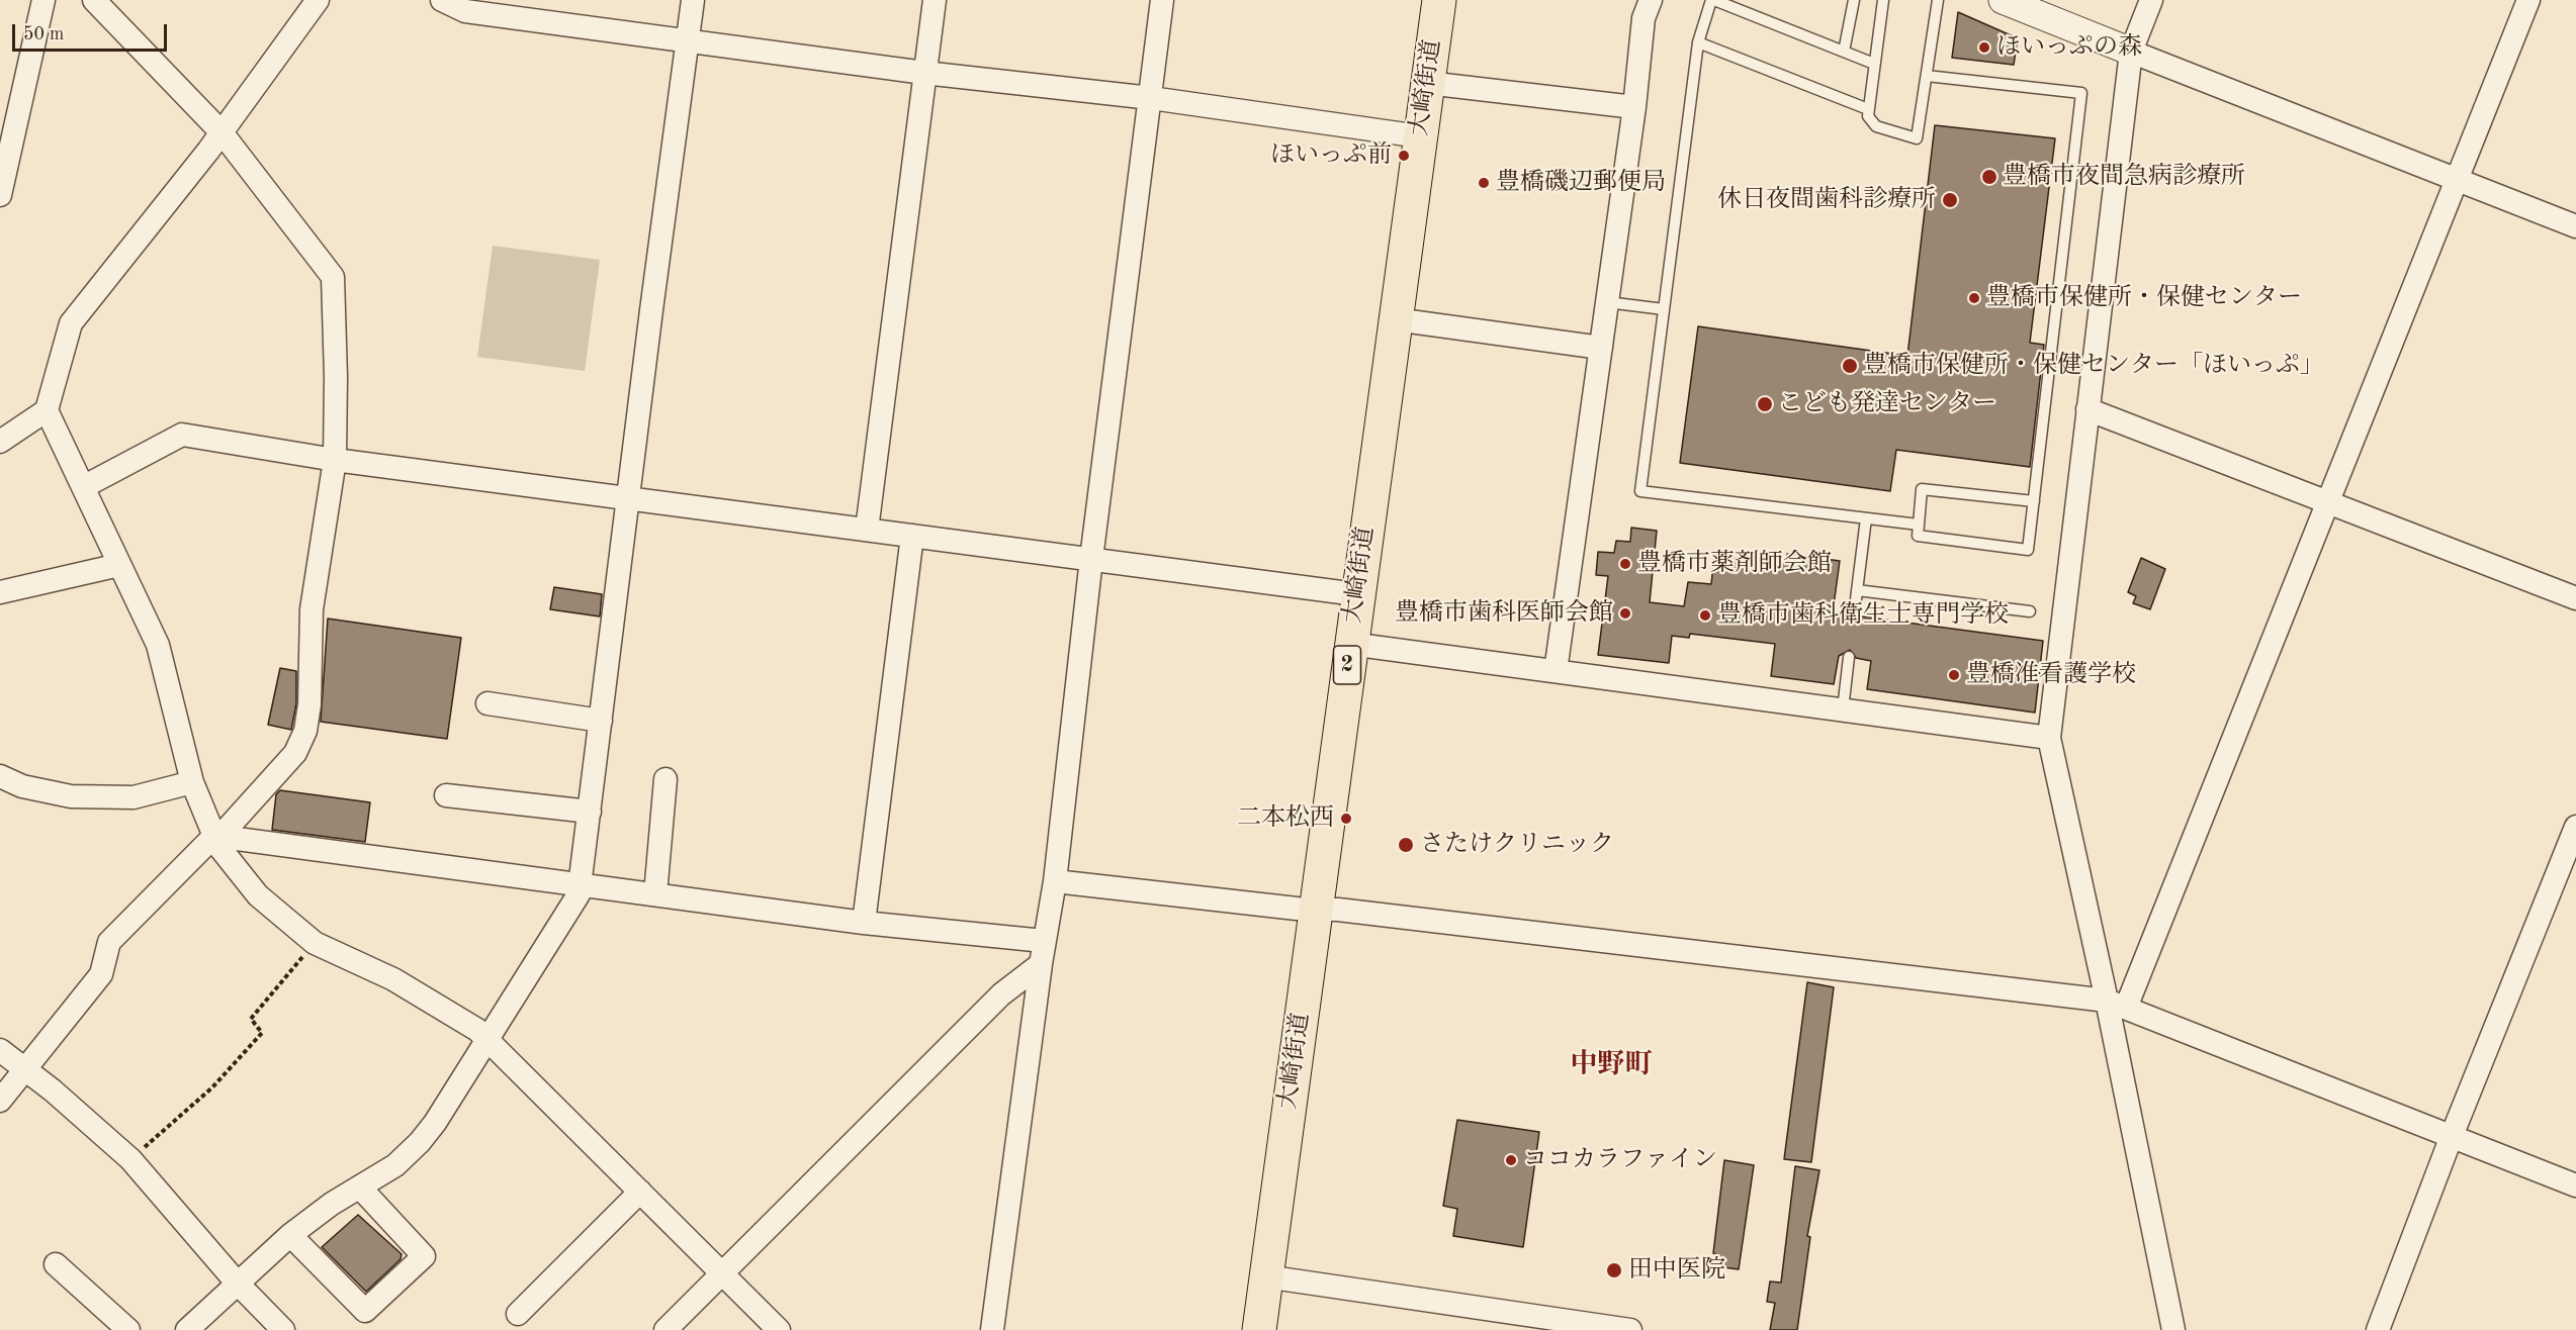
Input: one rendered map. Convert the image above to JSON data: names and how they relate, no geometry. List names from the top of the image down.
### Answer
{
  "streets": {
    "main road": ["大崎街道", "2"]
  },
  "districts": ["中野町"],
  "places": [
    "ほいっぷの森",
    "ほいっぷ前",
    "豊橋市夜間急病診療所",
    "豊橋磯辺郵便局",
    "休日夜間歯科診療所",
    "豊橋市保健所・保健センター",
    "豊橋市保健所・保健センター「ほいっぷ」",
    "こども発達センター",
    "豊橋市薬剤師会館",
    "豊橋市歯科医師会館",
    "豊橋市歯科衛生士専門学校",
    "豊橋准看護学校",
    "二本松西",
    "さたけクリニック",
    "ココカラファイン",
    "田中医院"
  ],
  "scale_bar": "50 m"
}
